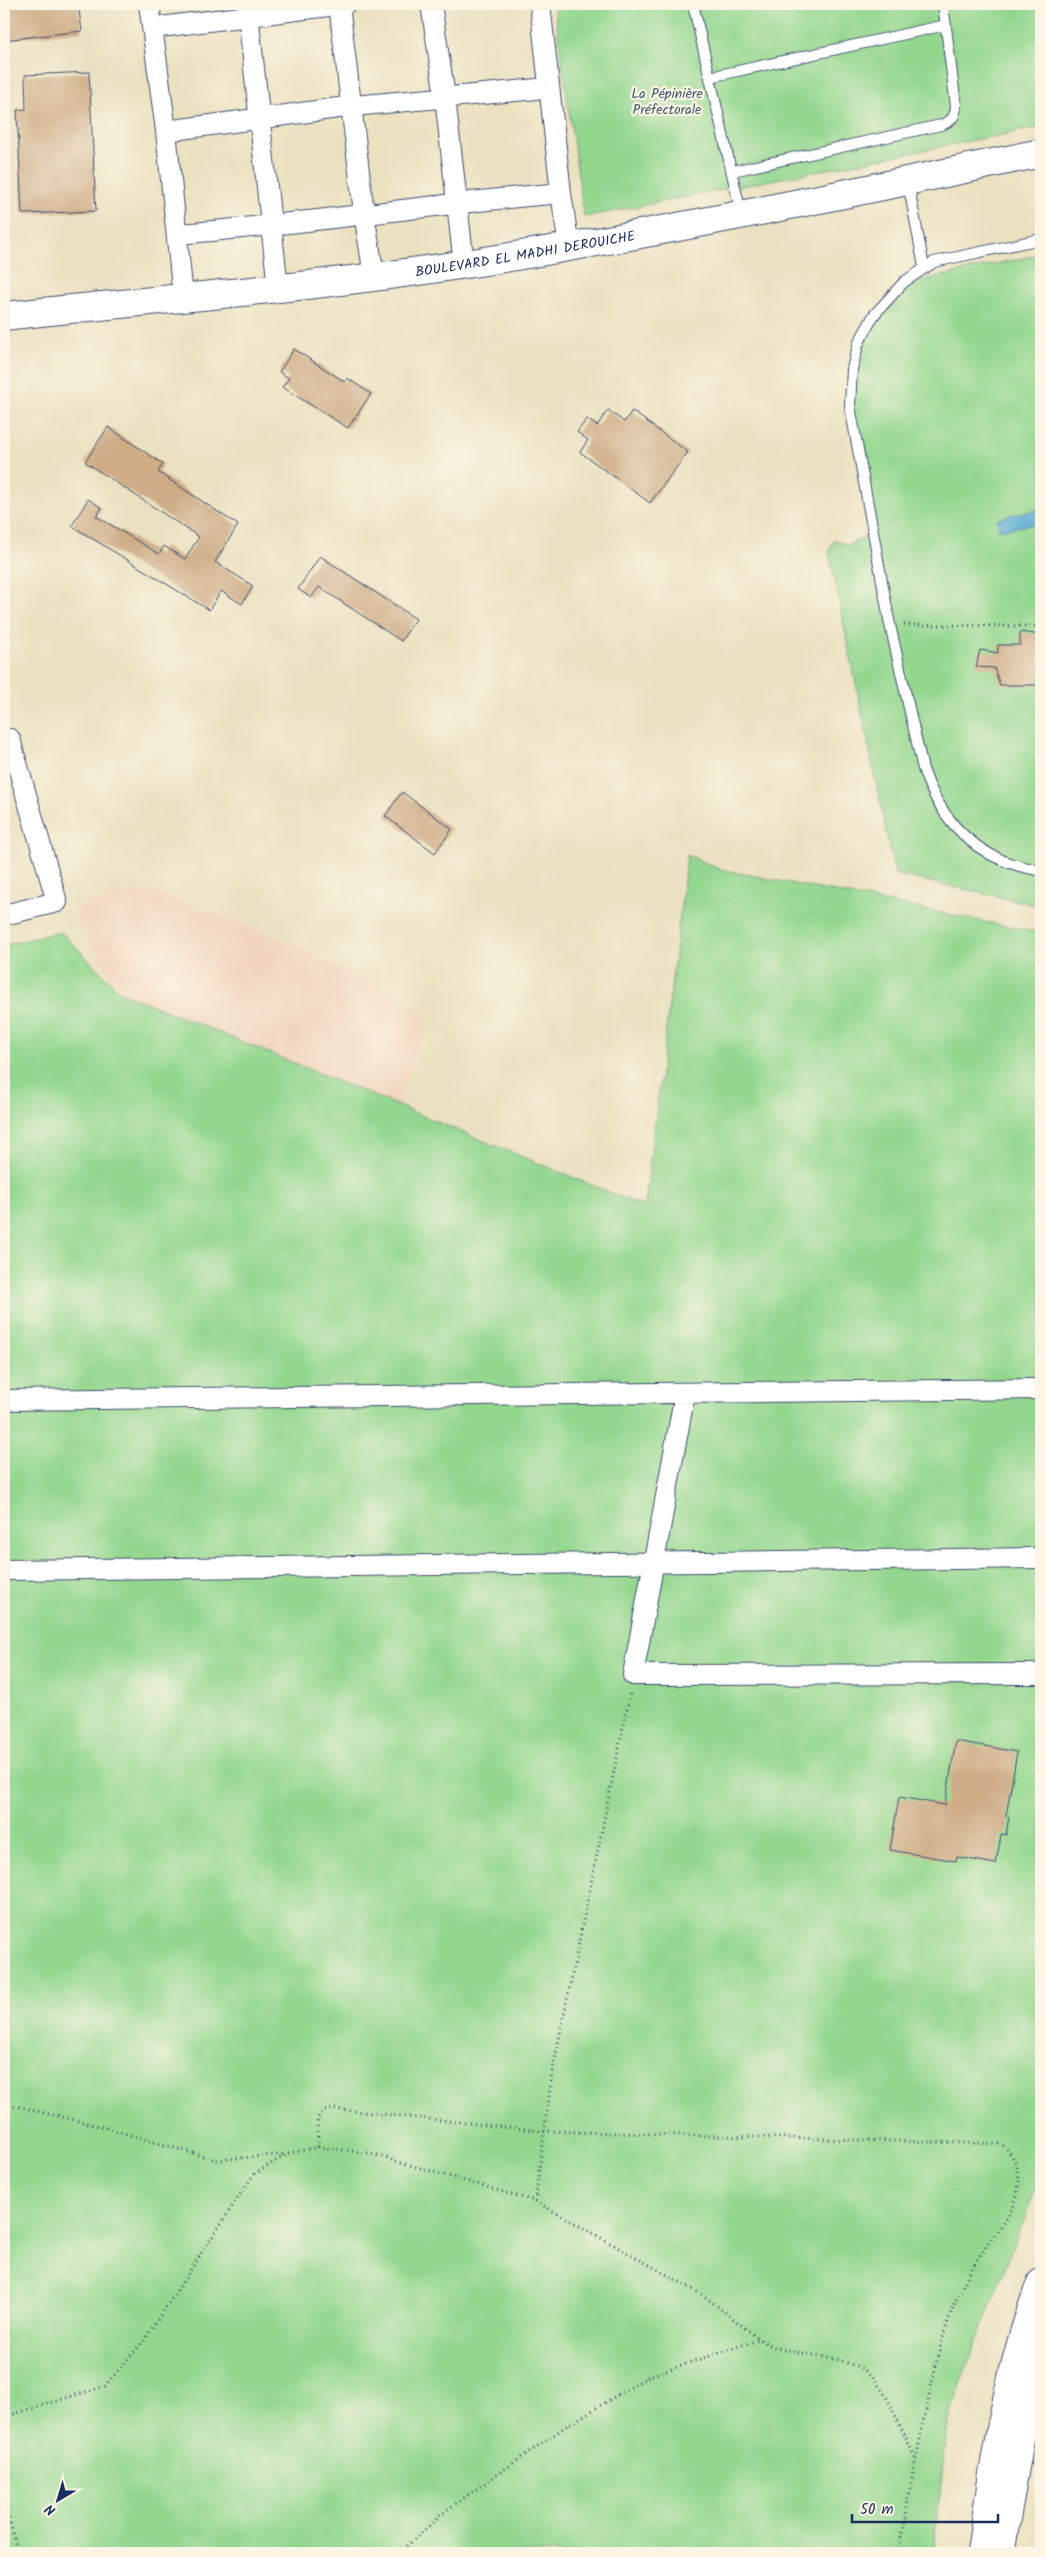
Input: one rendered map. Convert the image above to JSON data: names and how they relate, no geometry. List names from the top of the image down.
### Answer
{
  "streets": {
    "street": ["BOULEVARD EL MADHI DEROUICHE"]
  },
  "parks": ["La Pépinière Préfectorale"],
  "scale_bar": "50 m",
  "north": "bottom left"
}
